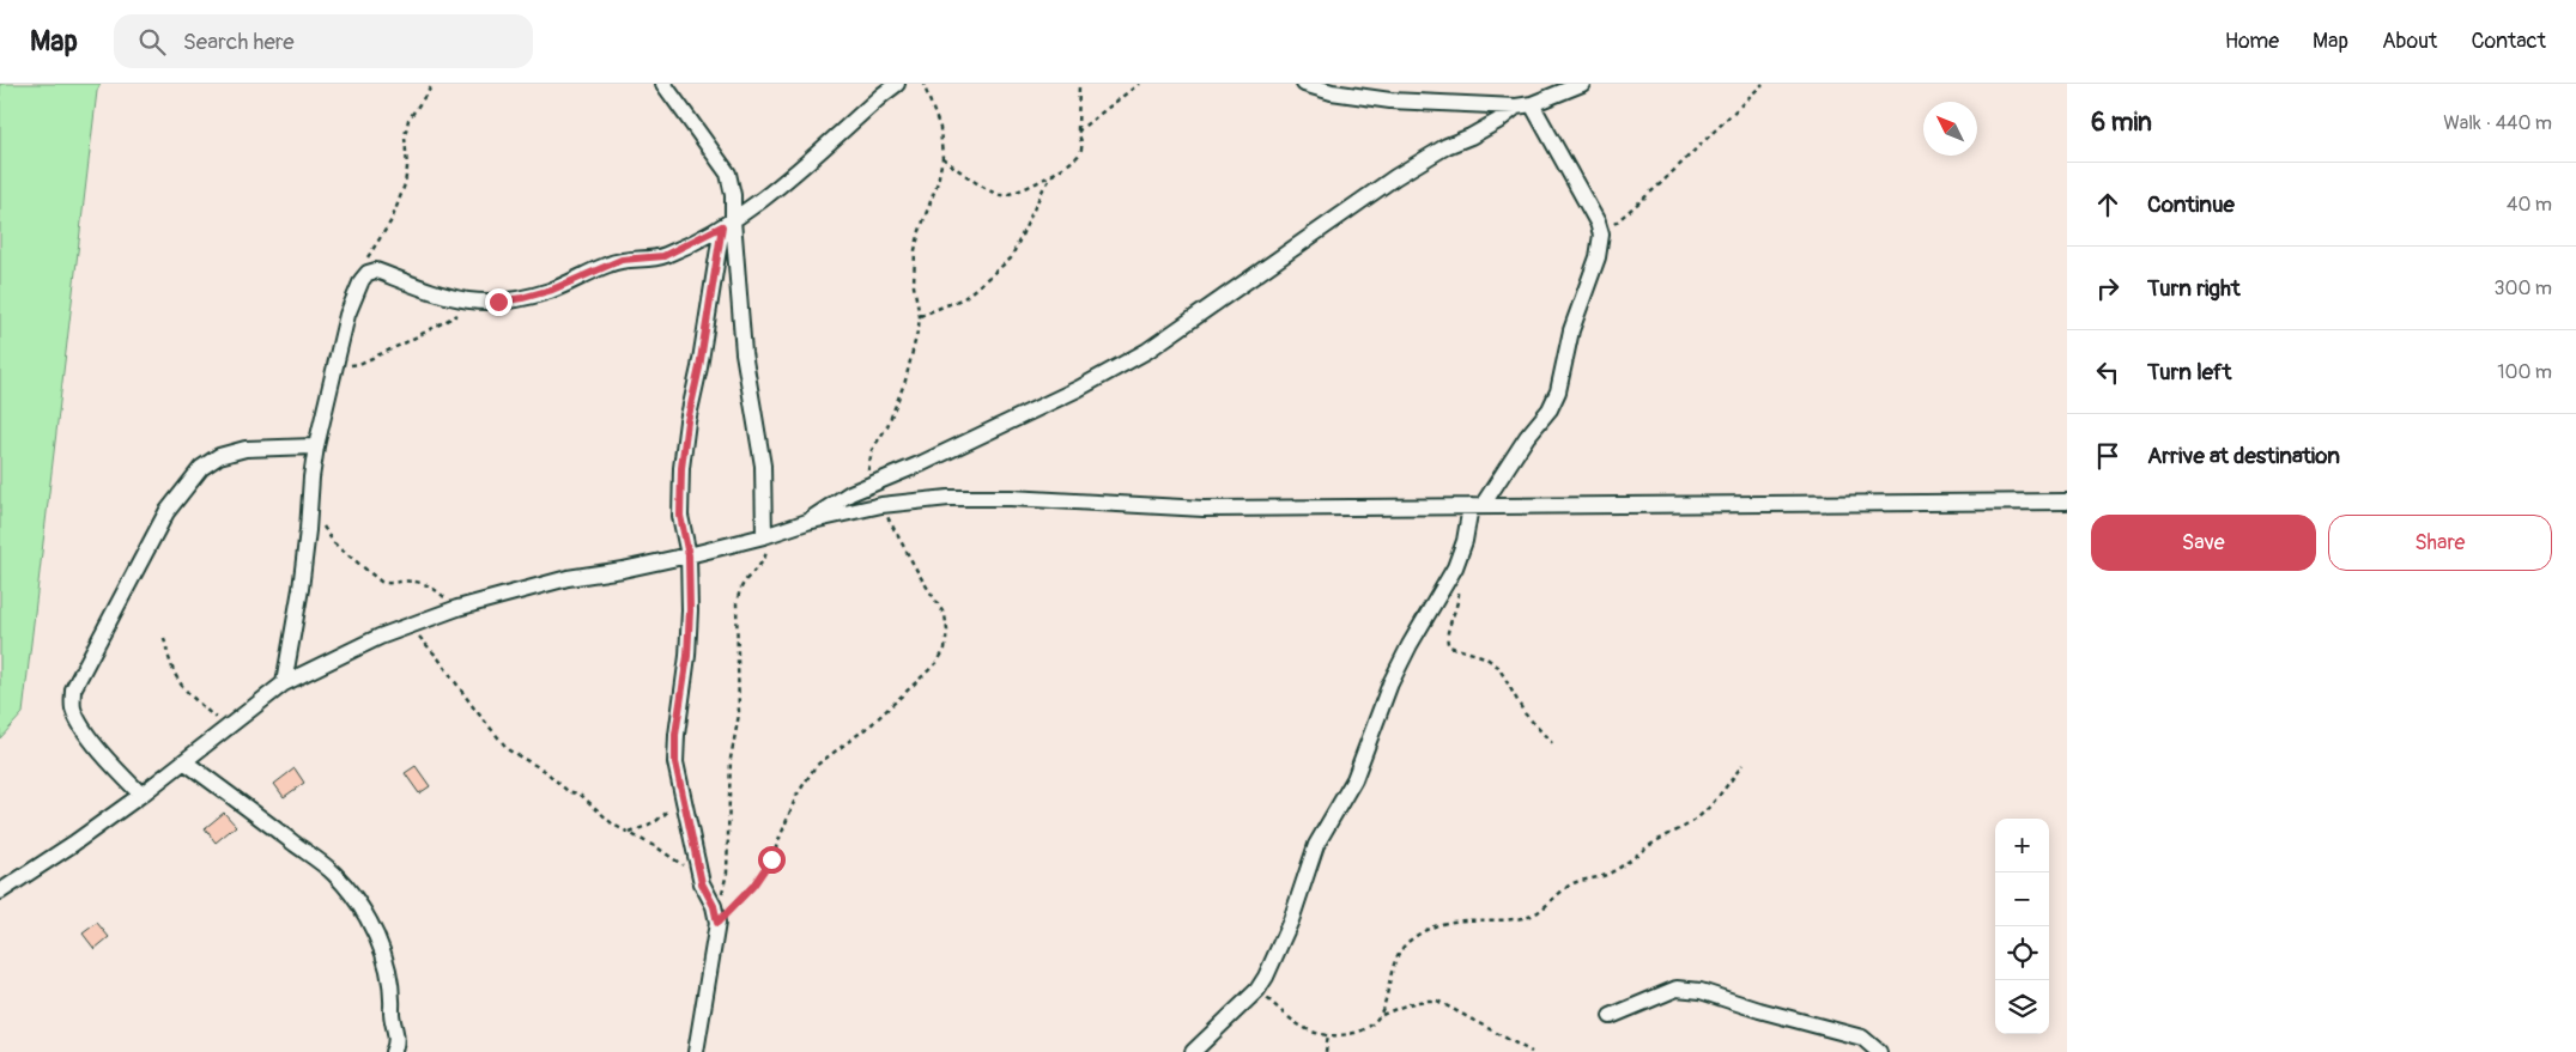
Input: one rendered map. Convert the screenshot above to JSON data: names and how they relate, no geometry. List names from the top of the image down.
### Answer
{
  "north": "top left",
  "page": {
    "header": "Map",
    "search": "Search here",
    "nav": [
      "Home",
      "Map",
      "About",
      "Contact"
    ],
    "heading": ["6 min", "Walk · 440 m"],
    "list": [
      ["Continue", "40 m"],
      ["Turn right", "300 m"],
      ["Turn left", "100 m"],
      "Arrive at destination"
    ],
    "buttons": ["Save", "Share"],
    "map_buttons": ["+", "−"]
  }
}
